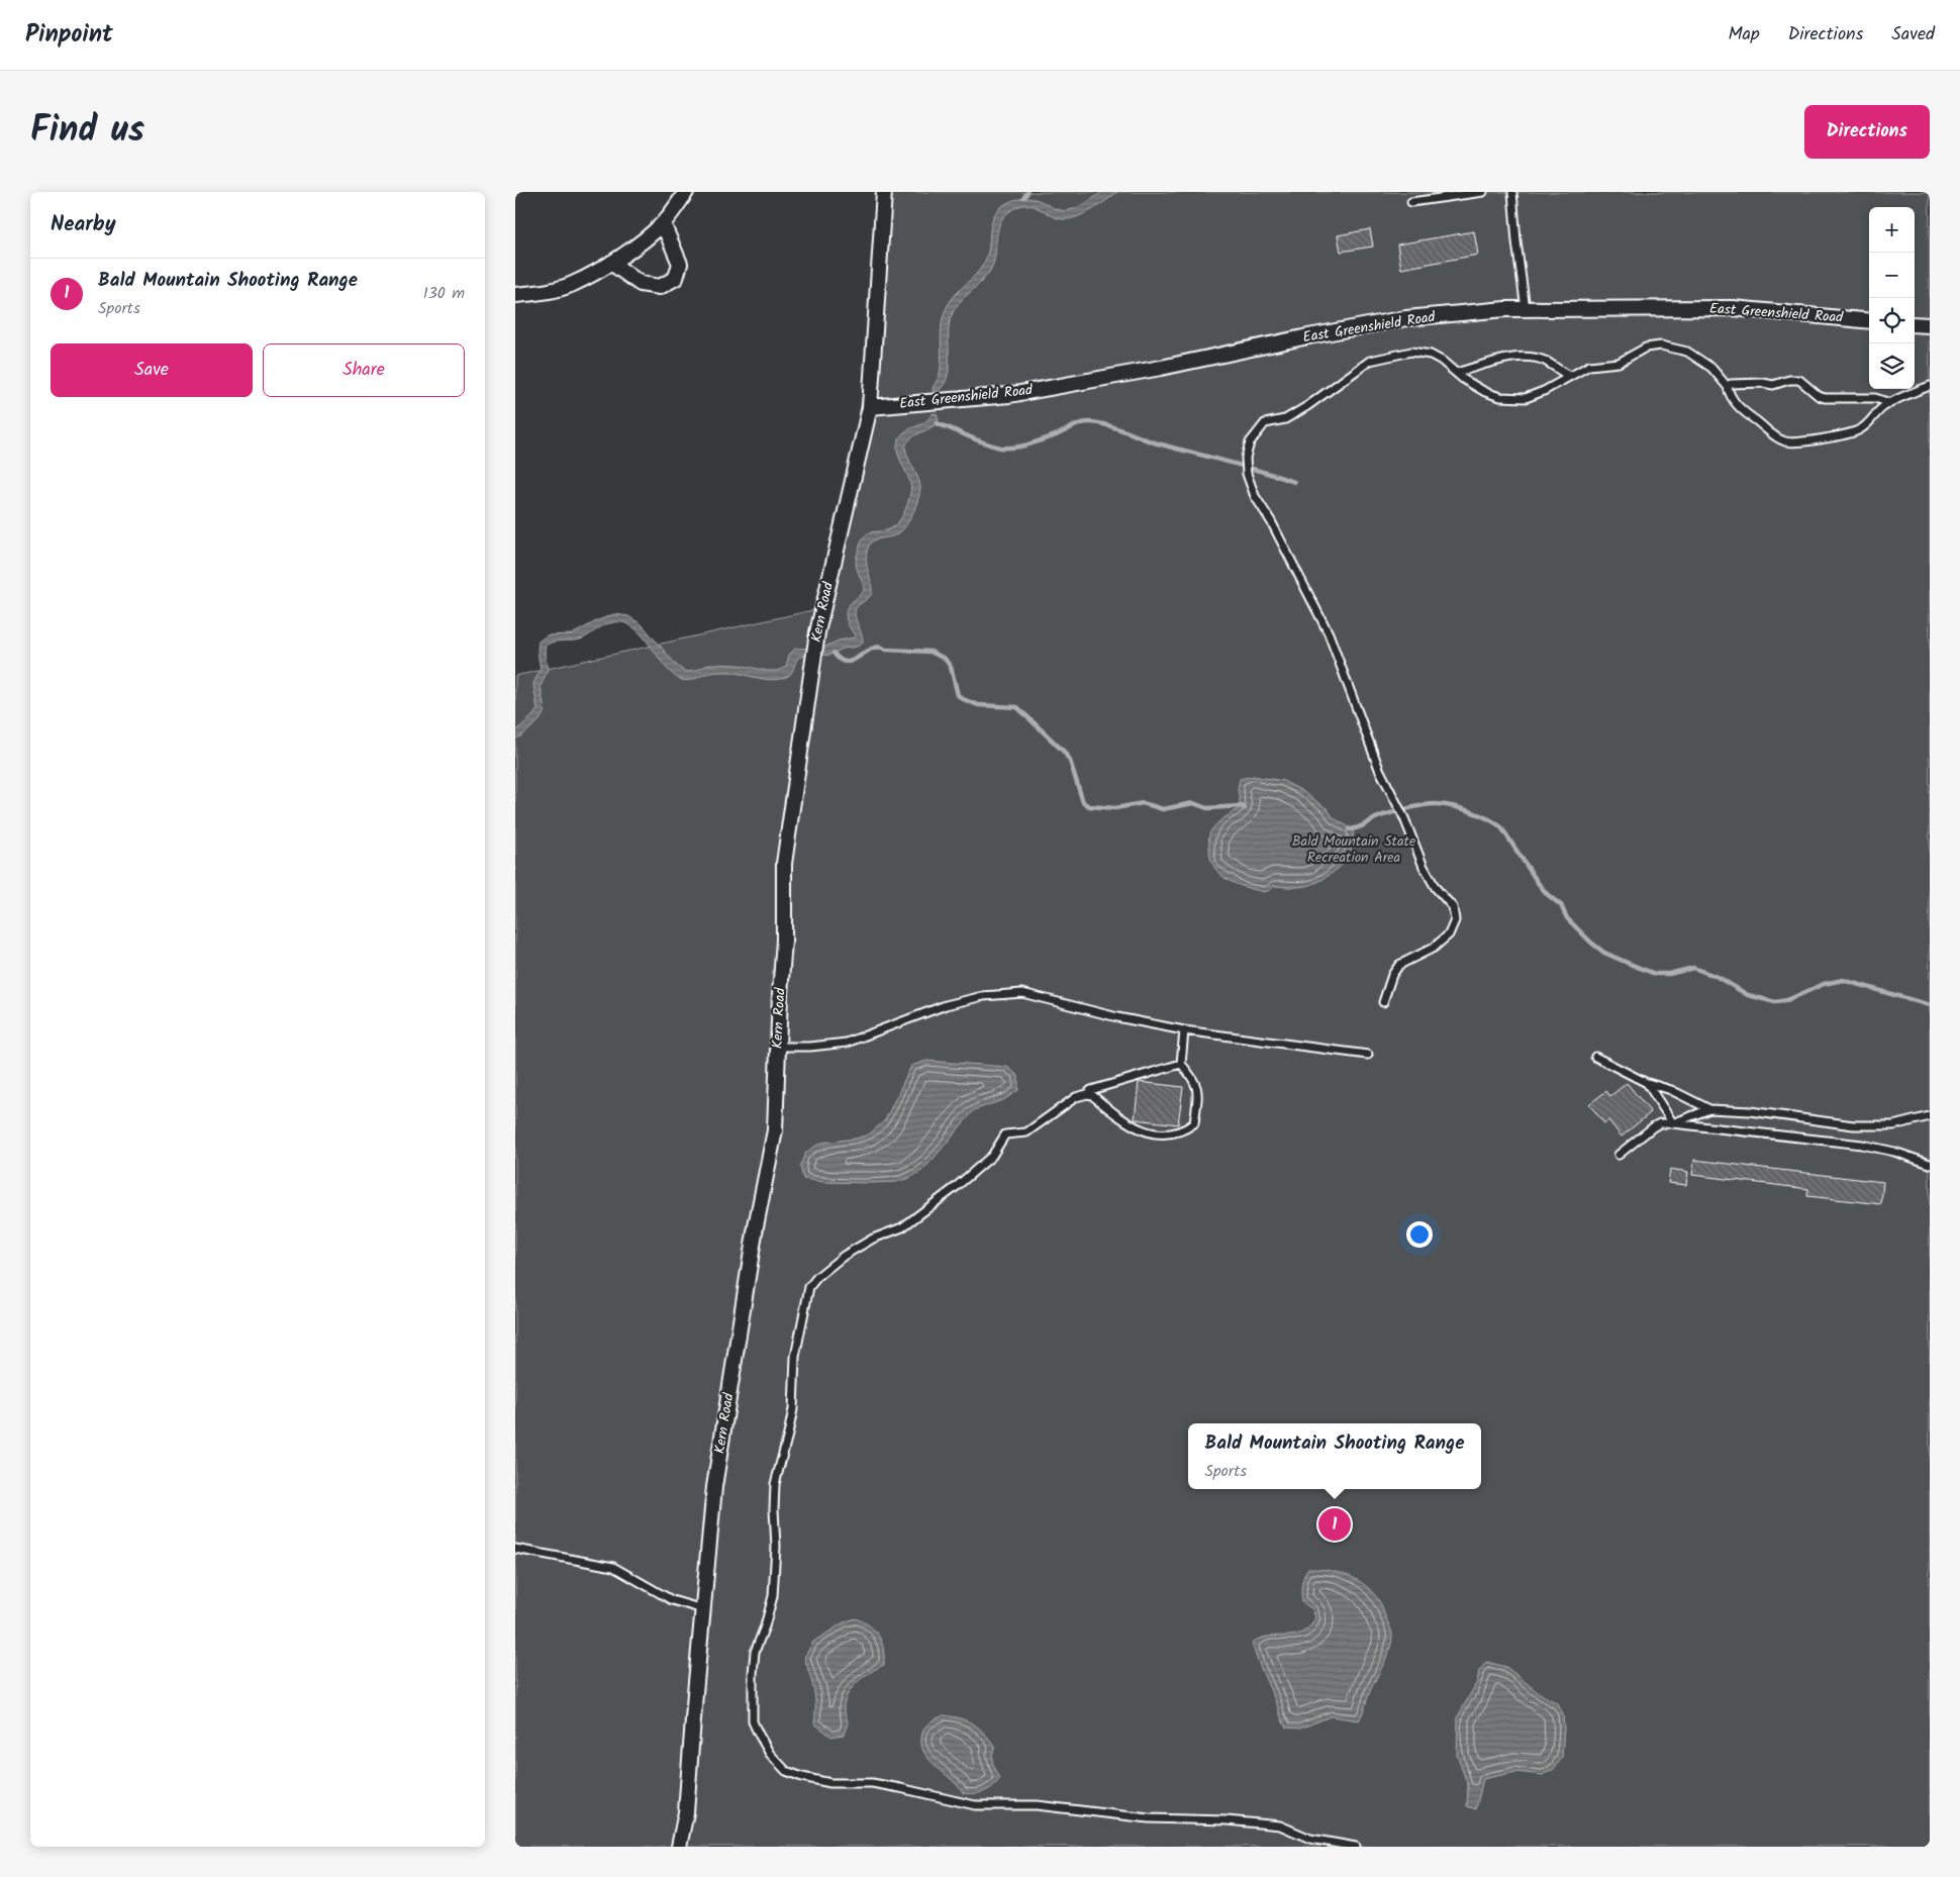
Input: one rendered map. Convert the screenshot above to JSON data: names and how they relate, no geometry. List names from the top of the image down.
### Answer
{
  "streets": {
    "street": ["East Greenshield Road", "Kern Road"]
  },
  "crossings": [
    ["East Greenshield Road", "Kern Road"]
  ],
  "parks": ["Bald Mountain State Recreation Area"],
  "page": {
    "header": "Pinpoint",
    "nav": ["Map", "Directions", "Saved"],
    "title": "Find us",
    "buttons": [
      "Directions",
      ["Save", "Share"]
    ],
    "heading": "Nearby",
    "map_buttons": ["+", "−"],
    "list": [
      {
        "mark": "1",
        "name": "Bald Mountain Shooting Range",
        "note": "Sports",
        "value": "130 m"
      }
    ],
    "popup": ["Bald Mountain Shooting Range", "Sports"],
    "pins": "1"
  }
}
